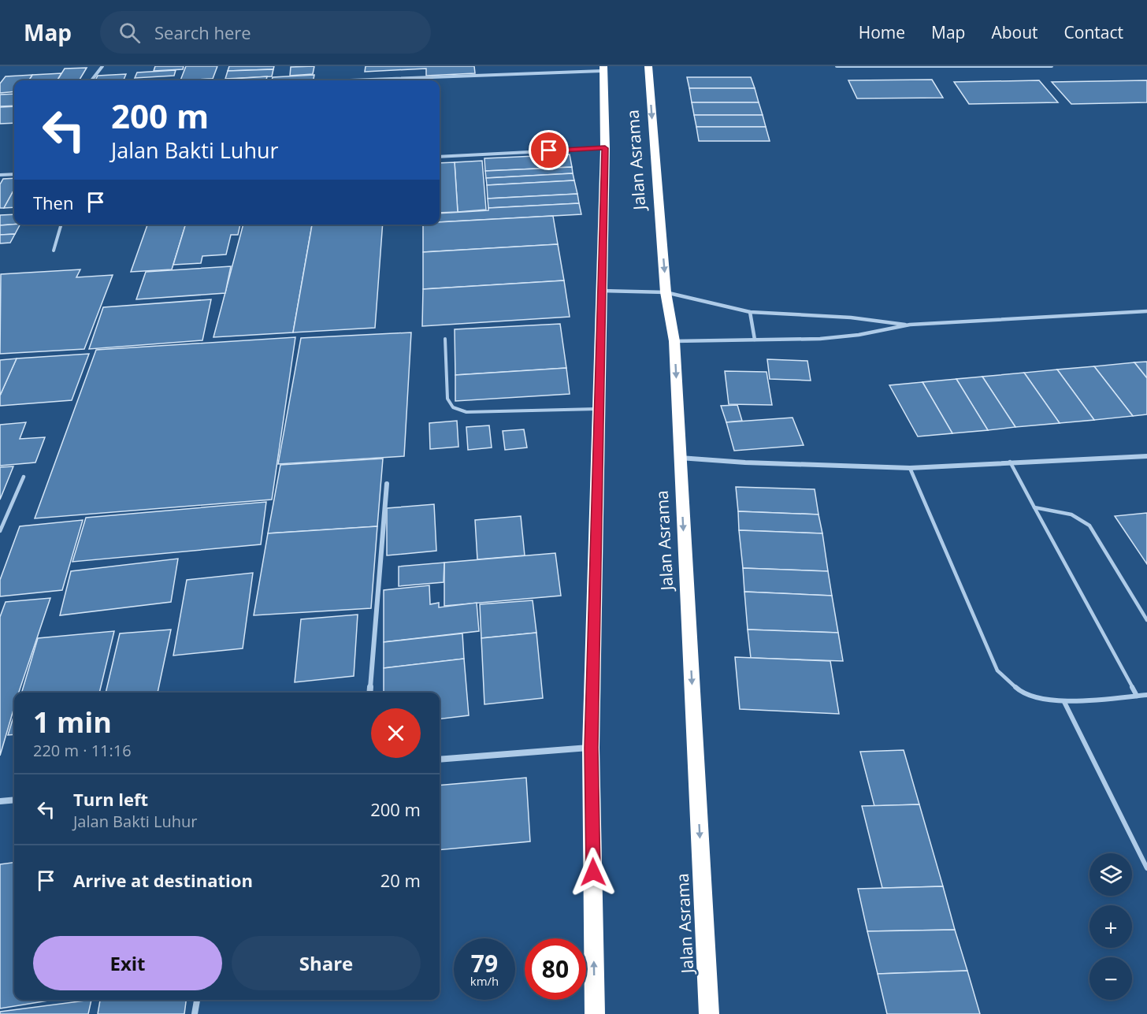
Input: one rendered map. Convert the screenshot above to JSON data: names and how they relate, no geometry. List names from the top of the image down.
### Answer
{
  "streets": {
    "highway": ["Jalan Asrama"]
  },
  "page": {
    "header": "Map",
    "search": "Search here",
    "nav": [
      "Home",
      "Map",
      "About",
      "Contact"
    ],
    "turn": ["200 m", "Jalan Bakti Luhur"],
    "then": "Then",
    "heading": ["1 min", "220 m · 11:16"],
    "list": [
      {
        "name": "Turn left",
        "note": "Jalan Bakti Luhur",
        "value": "200 m"
      },
      {
        "name": "Arrive at destination",
        "value": "20 m"
      }
    ],
    "map_buttons": ["+", "−"],
    "buttons": ["Exit", "Share"],
    "speed": "79 km/h",
    "limit": "80"
  }
}
